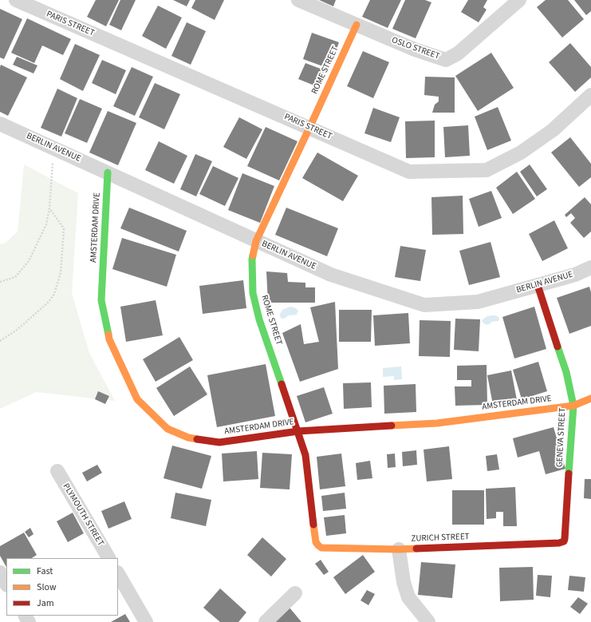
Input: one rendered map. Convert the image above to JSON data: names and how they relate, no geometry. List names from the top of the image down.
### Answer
{
  "streets": {
    "street": [
      "PARIS STREET",
      "OSLO STREET",
      "ROME STREET",
      "BERLIN AVENUE",
      "AMSTERDAM DRIVE",
      "GENEVA STREET",
      "PLYMOUTH STREET",
      "ZURICH STREET"
    ]
  },
  "crossings": [
    ["PARIS STREET", "ROME STREET"],
    ["OSLO STREET", "ROME STREET"],
    ["ROME STREET", "BERLIN AVENUE"],
    ["ROME STREET", "AMSTERDAM DRIVE"],
    ["ROME STREET", "ZURICH STREET"],
    ["BERLIN AVENUE", "AMSTERDAM DRIVE"],
    ["BERLIN AVENUE", "GENEVA STREET"],
    ["AMSTERDAM DRIVE", "GENEVA STREET"],
    ["GENEVA STREET", "ZURICH STREET"]
  ],
  "legend": ["Fast", "Slow", "Jam"]
}
